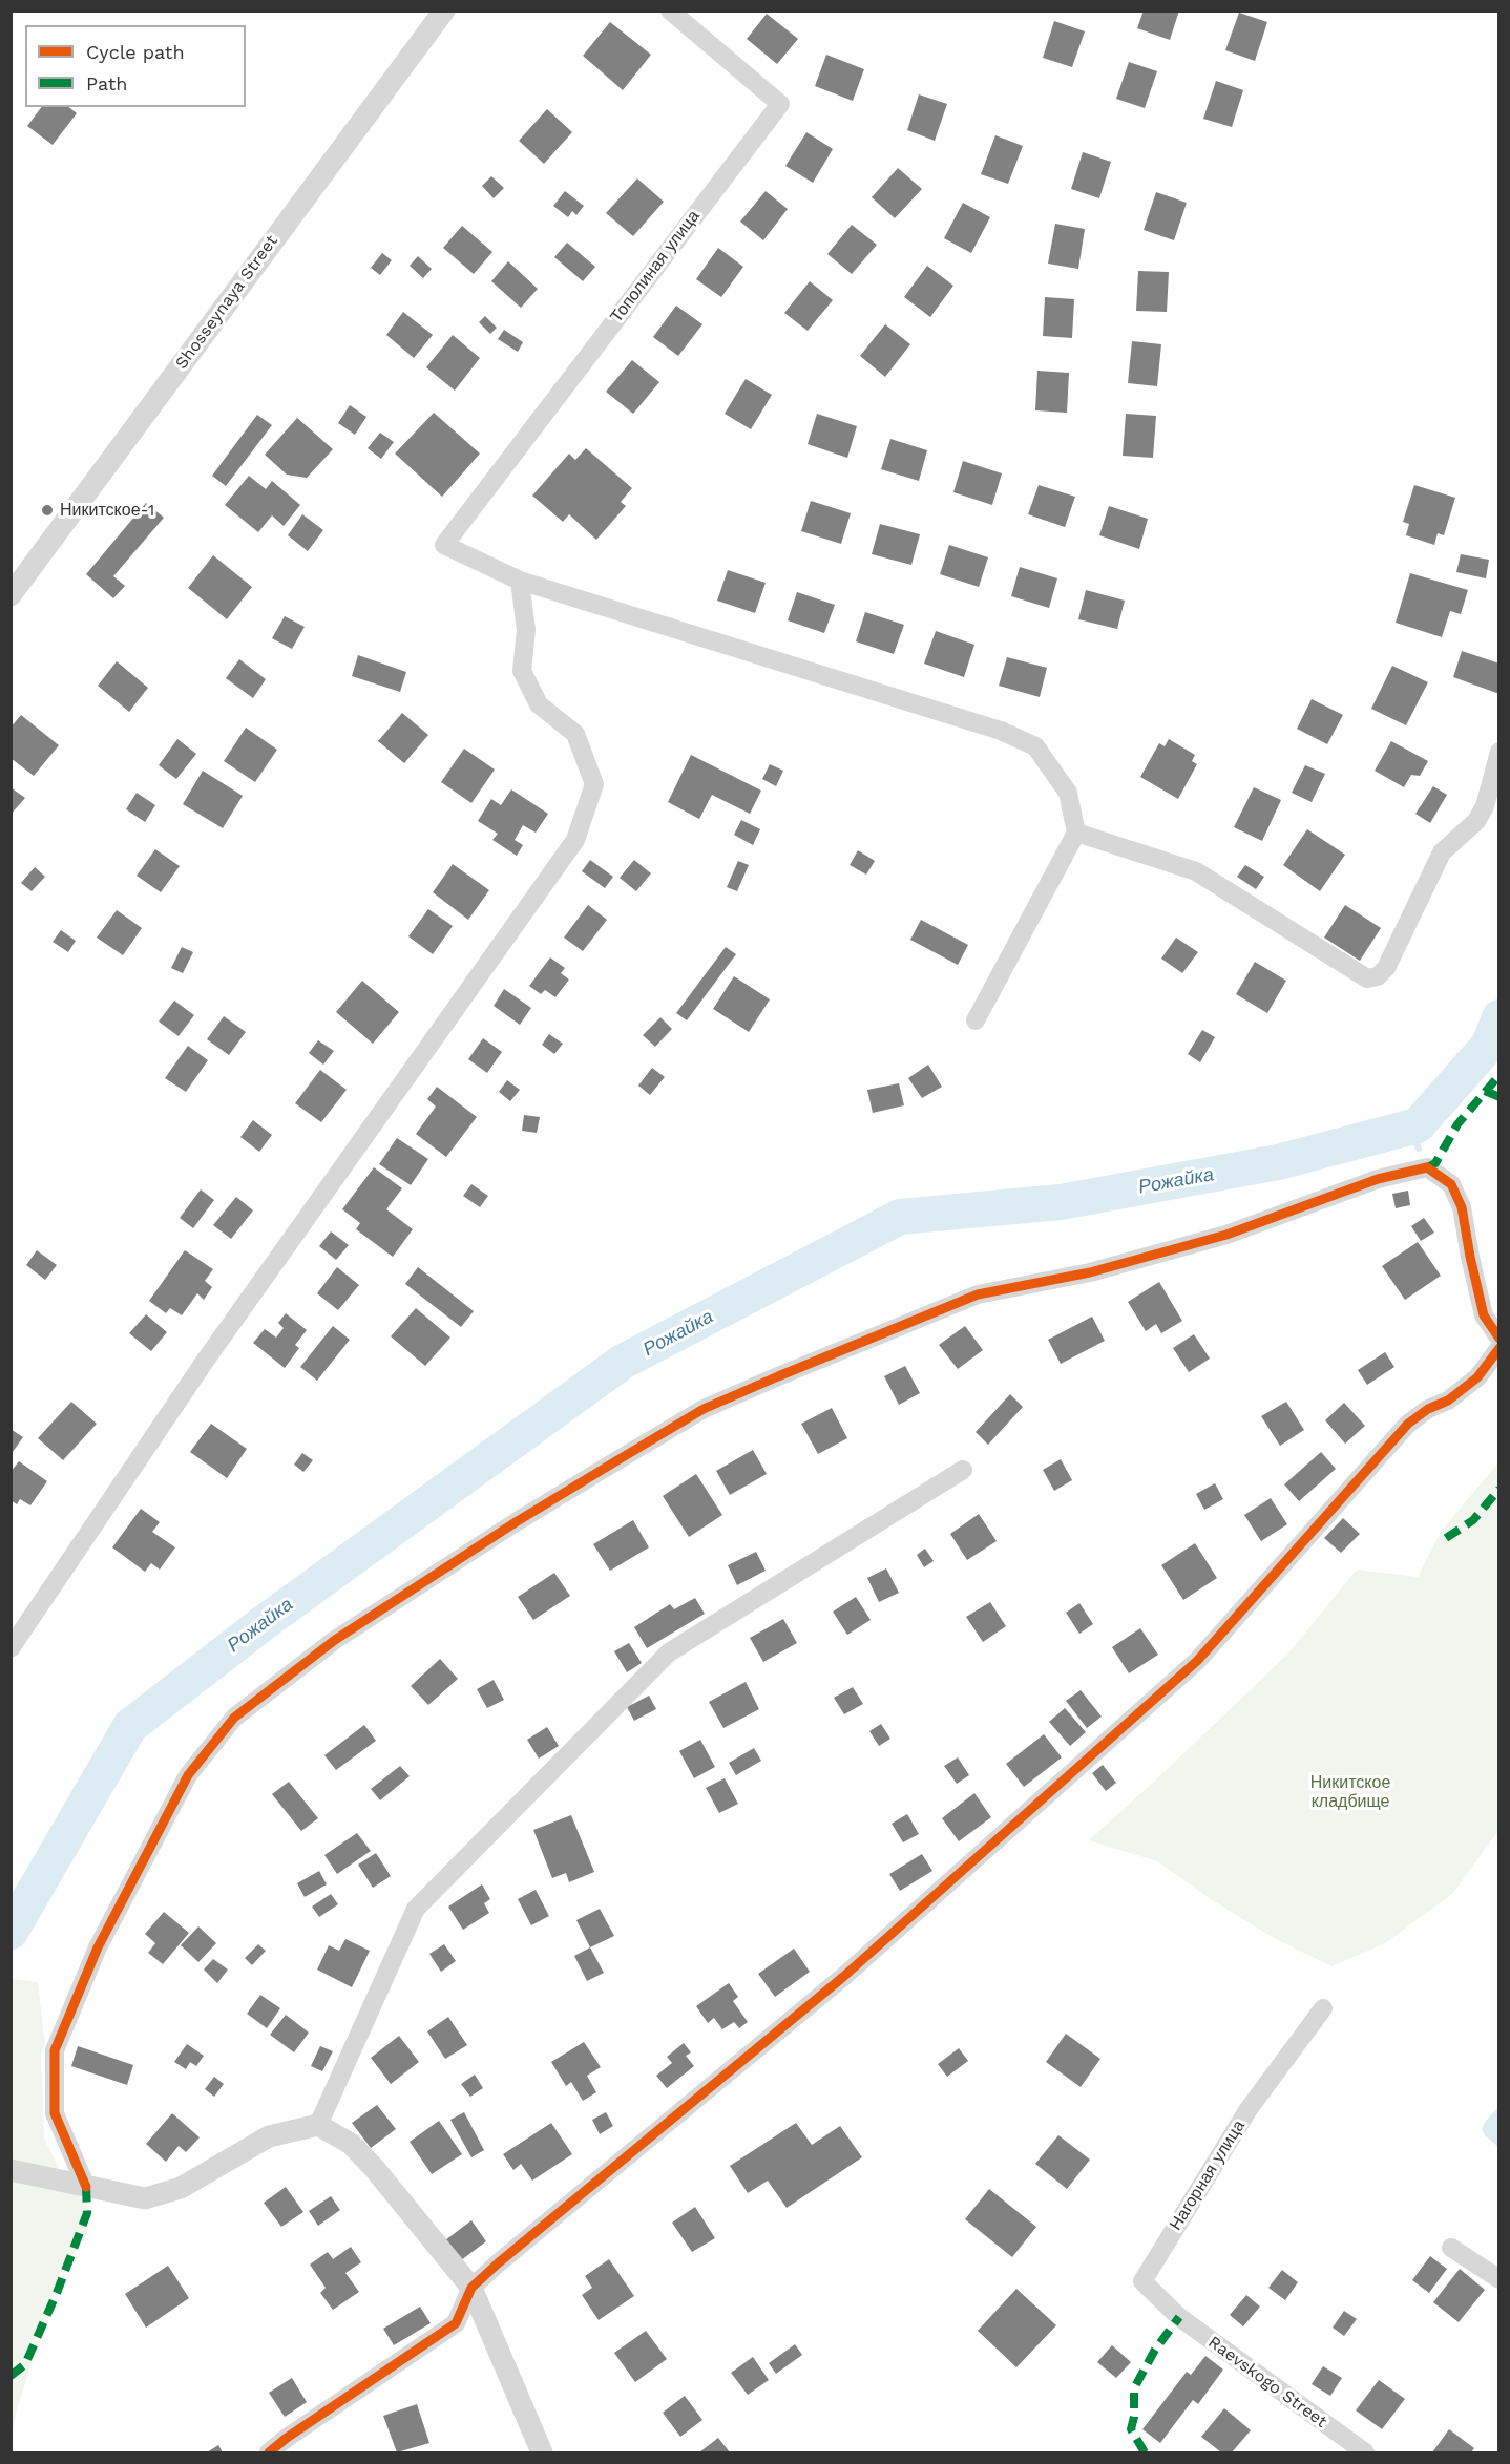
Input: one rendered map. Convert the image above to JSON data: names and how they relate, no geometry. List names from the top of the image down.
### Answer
{
  "streets": {
    "street": [
      "Тополиная улица",
      "Shosseynaya Street",
      "Нагорная улица",
      "Raevskogo Street"
    ]
  },
  "crossings": [
    ["Нагорная улица", "Raevskogo Street"]
  ],
  "water": ["Рожайка"],
  "parks": ["Никитское кладбище"],
  "places": ["Никитское-1"],
  "legend": ["Cycle path", "Path"]
}
